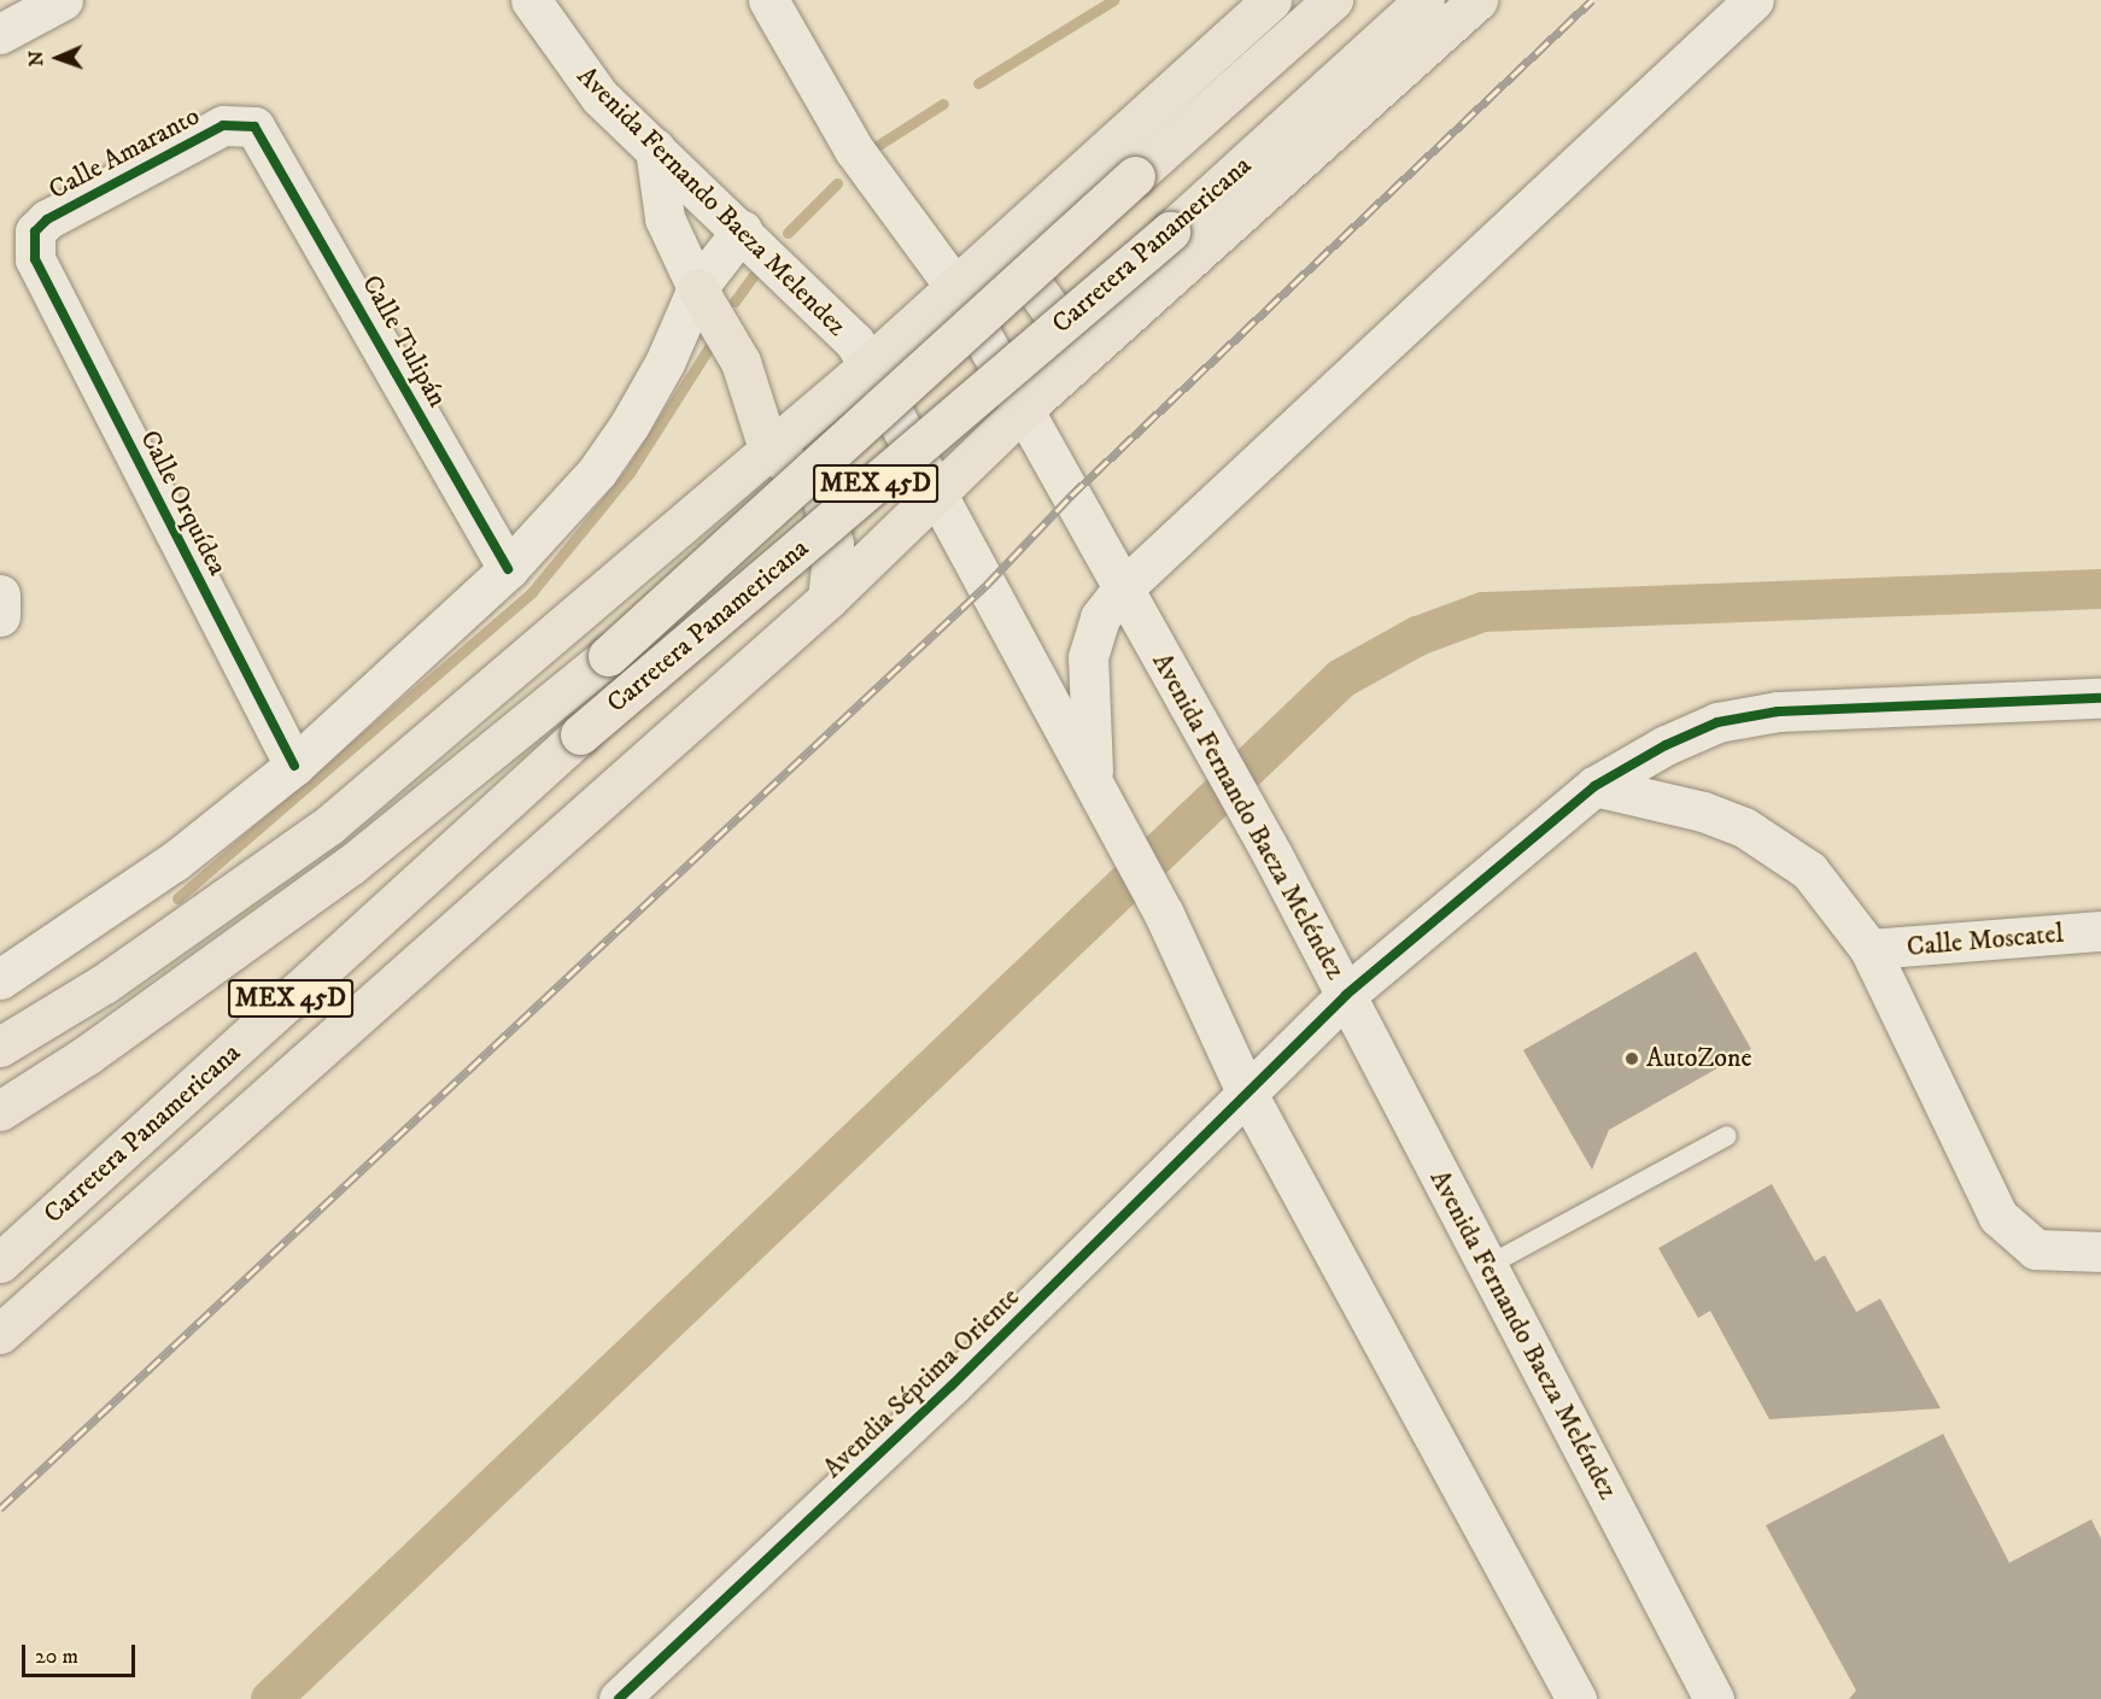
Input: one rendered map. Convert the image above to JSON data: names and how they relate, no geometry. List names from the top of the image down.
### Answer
{
  "streets": {
    "highway": ["Carretera Panamericana", "MEX 45D"],
    "street": [
      "Calle Amaranto",
      "Avenida Fernando Baeza Melendez",
      "Calle Tulipán",
      "Calle Orquídea",
      "Avenida Fernando Baeza Meléndez",
      "Calle Moscatel",
      "Avendia Séptima Oriente"
    ]
  },
  "crossings": [
    ["Calle Amaranto", "Calle Tulipán"],
    ["Calle Amaranto", "Calle Orquídea"],
    ["Avenida Fernando Baeza Meléndez", "Avendia Séptima Oriente"]
  ],
  "places": ["AutoZone"],
  "scale_bar": "20 m",
  "north": "left"
}
